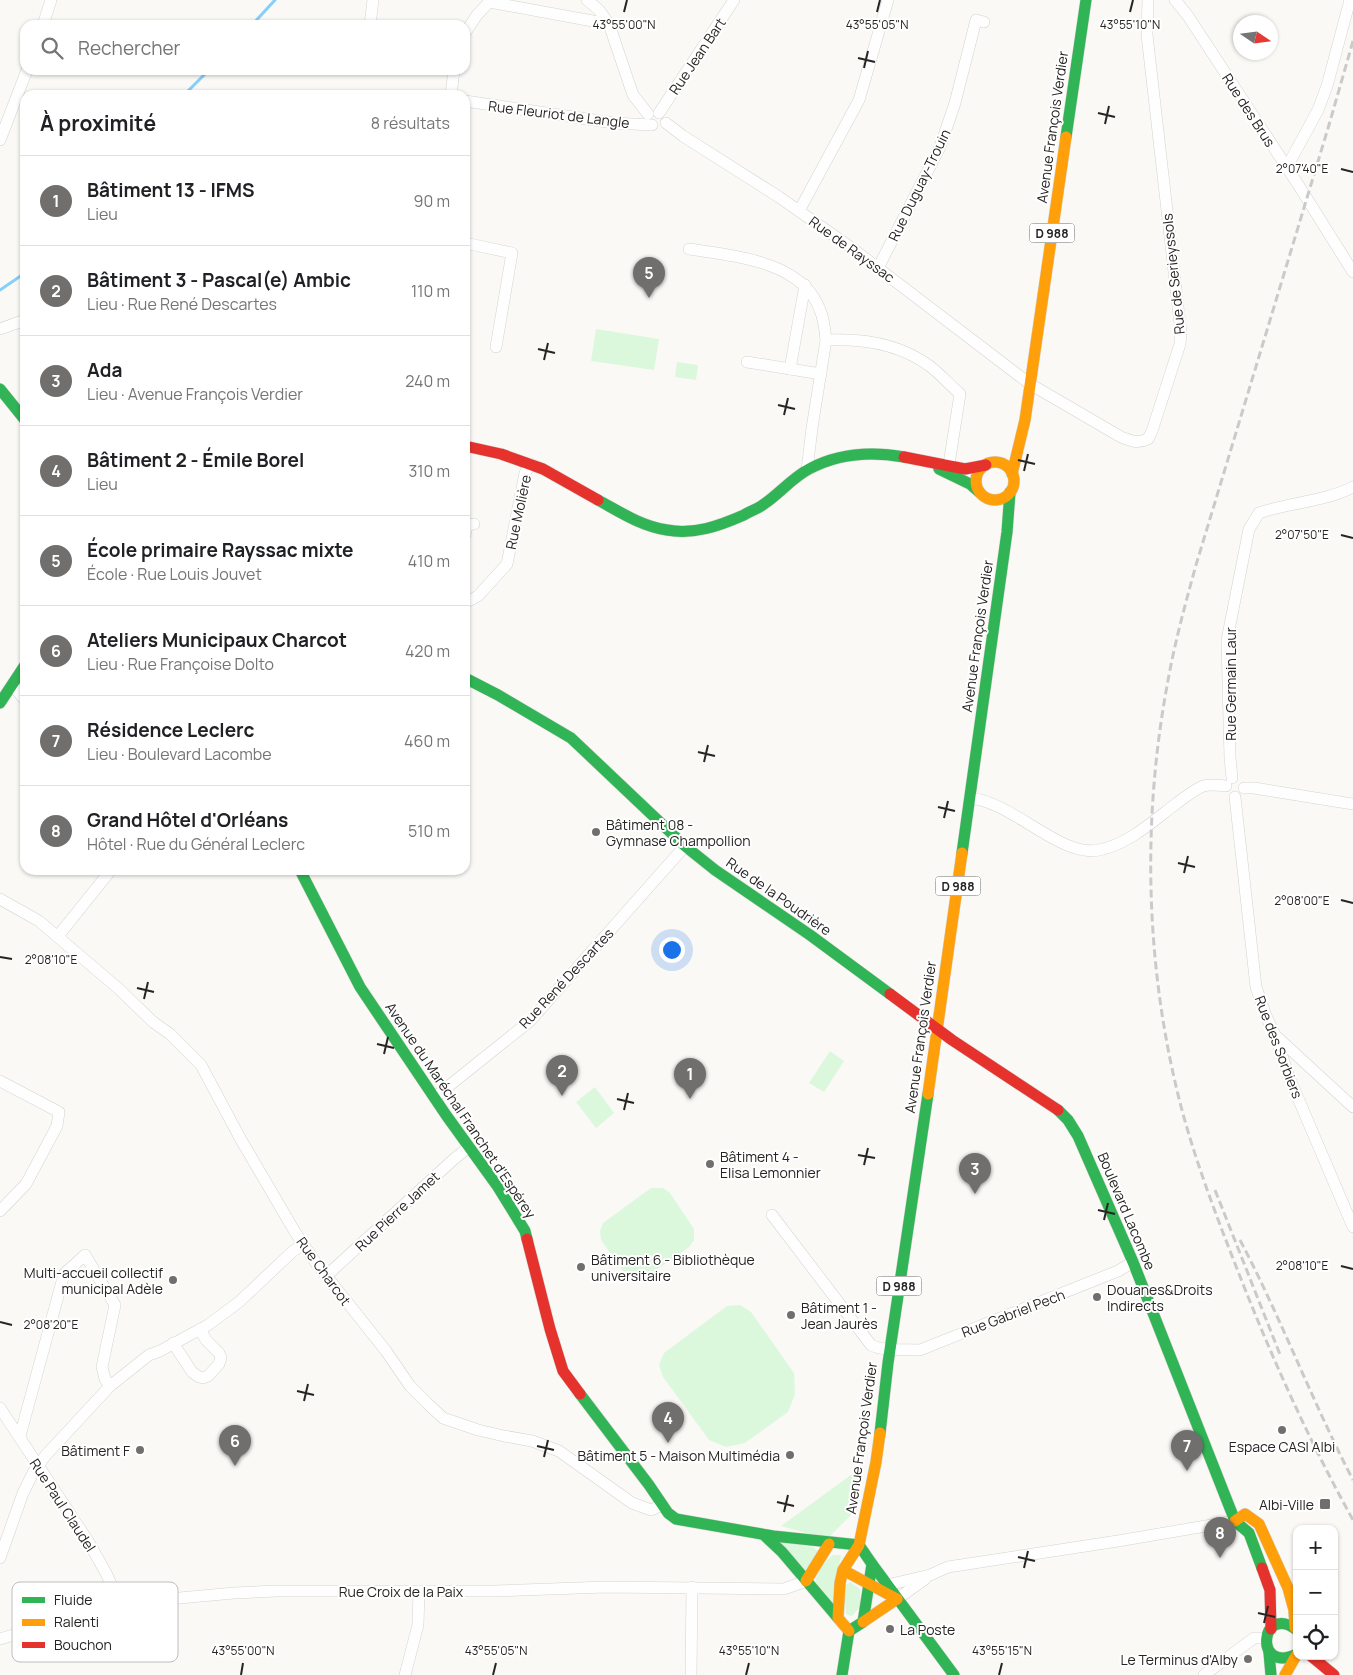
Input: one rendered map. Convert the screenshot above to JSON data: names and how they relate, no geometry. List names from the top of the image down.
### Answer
{
  "streets": {
    "main road": [
      "Avenue François Verdier",
      "D 988",
      "Rue de la Poudrière",
      "Avenue du Maréchal Franchet d'Espérey",
      "Boulevard Lacombe"
    ],
    "street": [
      "Rue Jean Bart",
      "Rue des Brus",
      "Rue Fleuriot de Langle",
      "Rue Duguay-Trouin",
      "Rue de Rayssac",
      "Rue de Serieyssols",
      "Rue Molière",
      "Rue Germain Laur",
      "Rue René Descartes",
      "Rue des Sorbiers",
      "Rue Pierre Jamet",
      "Rue Charcot",
      "Rue Gabriel Pech",
      "Rue Paul Claudel",
      "Rue Croix de la Paix"
    ]
  },
  "crossings": [
    ["Rue Jean Bart", "Rue Fleuriot de Langle"],
    ["Rue Jean Bart", "Rue de Rayssac"],
    ["Rue Fleuriot de Langle", "Rue de Rayssac"],
    ["Avenue François Verdier", "Rue de Rayssac"],
    ["Avenue François Verdier", "Rue de Serieyssols"],
    ["Avenue François Verdier", "Rue de la Poudrière"],
    ["Avenue François Verdier", "Avenue du Maréchal Franchet d'Espérey"],
    ["Avenue François Verdier", "Boulevard Lacombe"],
    ["Avenue François Verdier", "Rue Gabriel Pech"],
    ["Rue Duguay-Trouin", "Rue de Rayssac"],
    ["Rue de Rayssac", "Rue de Serieyssols"],
    ["Rue Germain Laur", "Rue des Sorbiers"],
    ["Rue de la Poudrière", "Rue René Descartes"],
    ["Rue de la Poudrière", "Boulevard Lacombe"],
    ["Rue René Descartes", "Avenue du Maréchal Franchet d'Espérey"],
    ["Avenue du Maréchal Franchet d'Espérey", "Rue Pierre Jamet"],
    ["Avenue du Maréchal Franchet d'Espérey", "Rue Charcot"],
    ["Rue Pierre Jamet", "Rue Charcot"],
    ["Boulevard Lacombe", "Rue Gabriel Pech"]
  ],
  "places": {
    "other": [
      "Bâtiment 08 - Gymnase Champollion",
      "Bâtiment 4 - Elisa Lemonnier",
      "Bâtiment 6 - Bibliothèque universitaire",
      "Multi-accueil collectif municipal Adèle",
      "Douanes&Droits Indirects",
      "Bâtiment 1 - Jean Jaurès",
      "Espace CASI Albi",
      "Bâtiment F",
      "Bâtiment 5 - Maison Multimédia",
      "La Poste",
      "Le Terminus d'Alby"
    ],
    "transit": ["Albi-Ville"]
  },
  "legend": ["Fluide", "Ralenti", "Bouchon"],
  "north": "right",
  "page": {
    "search": "Rechercher",
    "heading": ["À proximité", "8 résultats"],
    "list": [
      {
        "mark": "1",
        "name": "Bâtiment 13 - IFMS",
        "note": "Lieu",
        "value": "90 m"
      },
      {
        "mark": "2",
        "name": "Bâtiment 3 - Pascal(e) Ambic",
        "note": "Lieu · Rue René Descartes",
        "value": "110 m"
      },
      {
        "mark": "3",
        "name": "Ada",
        "note": "Lieu · Avenue François Verdier",
        "value": "240 m"
      },
      {
        "mark": "4",
        "name": "Bâtiment 2 - Émile Borel",
        "note": "Lieu",
        "value": "310 m"
      },
      {
        "mark": "5",
        "name": "École primaire Rayssac mixte",
        "note": "École · Rue Louis Jouvet",
        "value": "410 m"
      },
      {
        "mark": "6",
        "name": "Ateliers Municipaux Charcot",
        "note": "Lieu · Rue Françoise Dolto",
        "value": "420 m"
      },
      {
        "mark": "7",
        "name": "Résidence Leclerc",
        "note": "Lieu · Boulevard Lacombe",
        "value": "460 m"
      },
      {
        "mark": "8",
        "name": "Grand Hôtel d'Orléans",
        "note": "Hôtel · Rue du Général Leclerc",
        "value": "510 m"
      }
    ],
    "pins": [
      "5",
      "2",
      "1",
      "3",
      "4",
      "6",
      "7",
      "8"
    ],
    "map_buttons": ["+", "−"]
  },
  "coordinates": [
    "43°55'00\"N",
    "43°55'05\"N",
    "43°55'10\"N",
    "2°07'40\"E",
    "2°07'50\"E",
    "2°08'00\"E",
    "2°08'10\"E",
    "2°08'20\"E",
    "43°55'15\"N"
  ]
}
